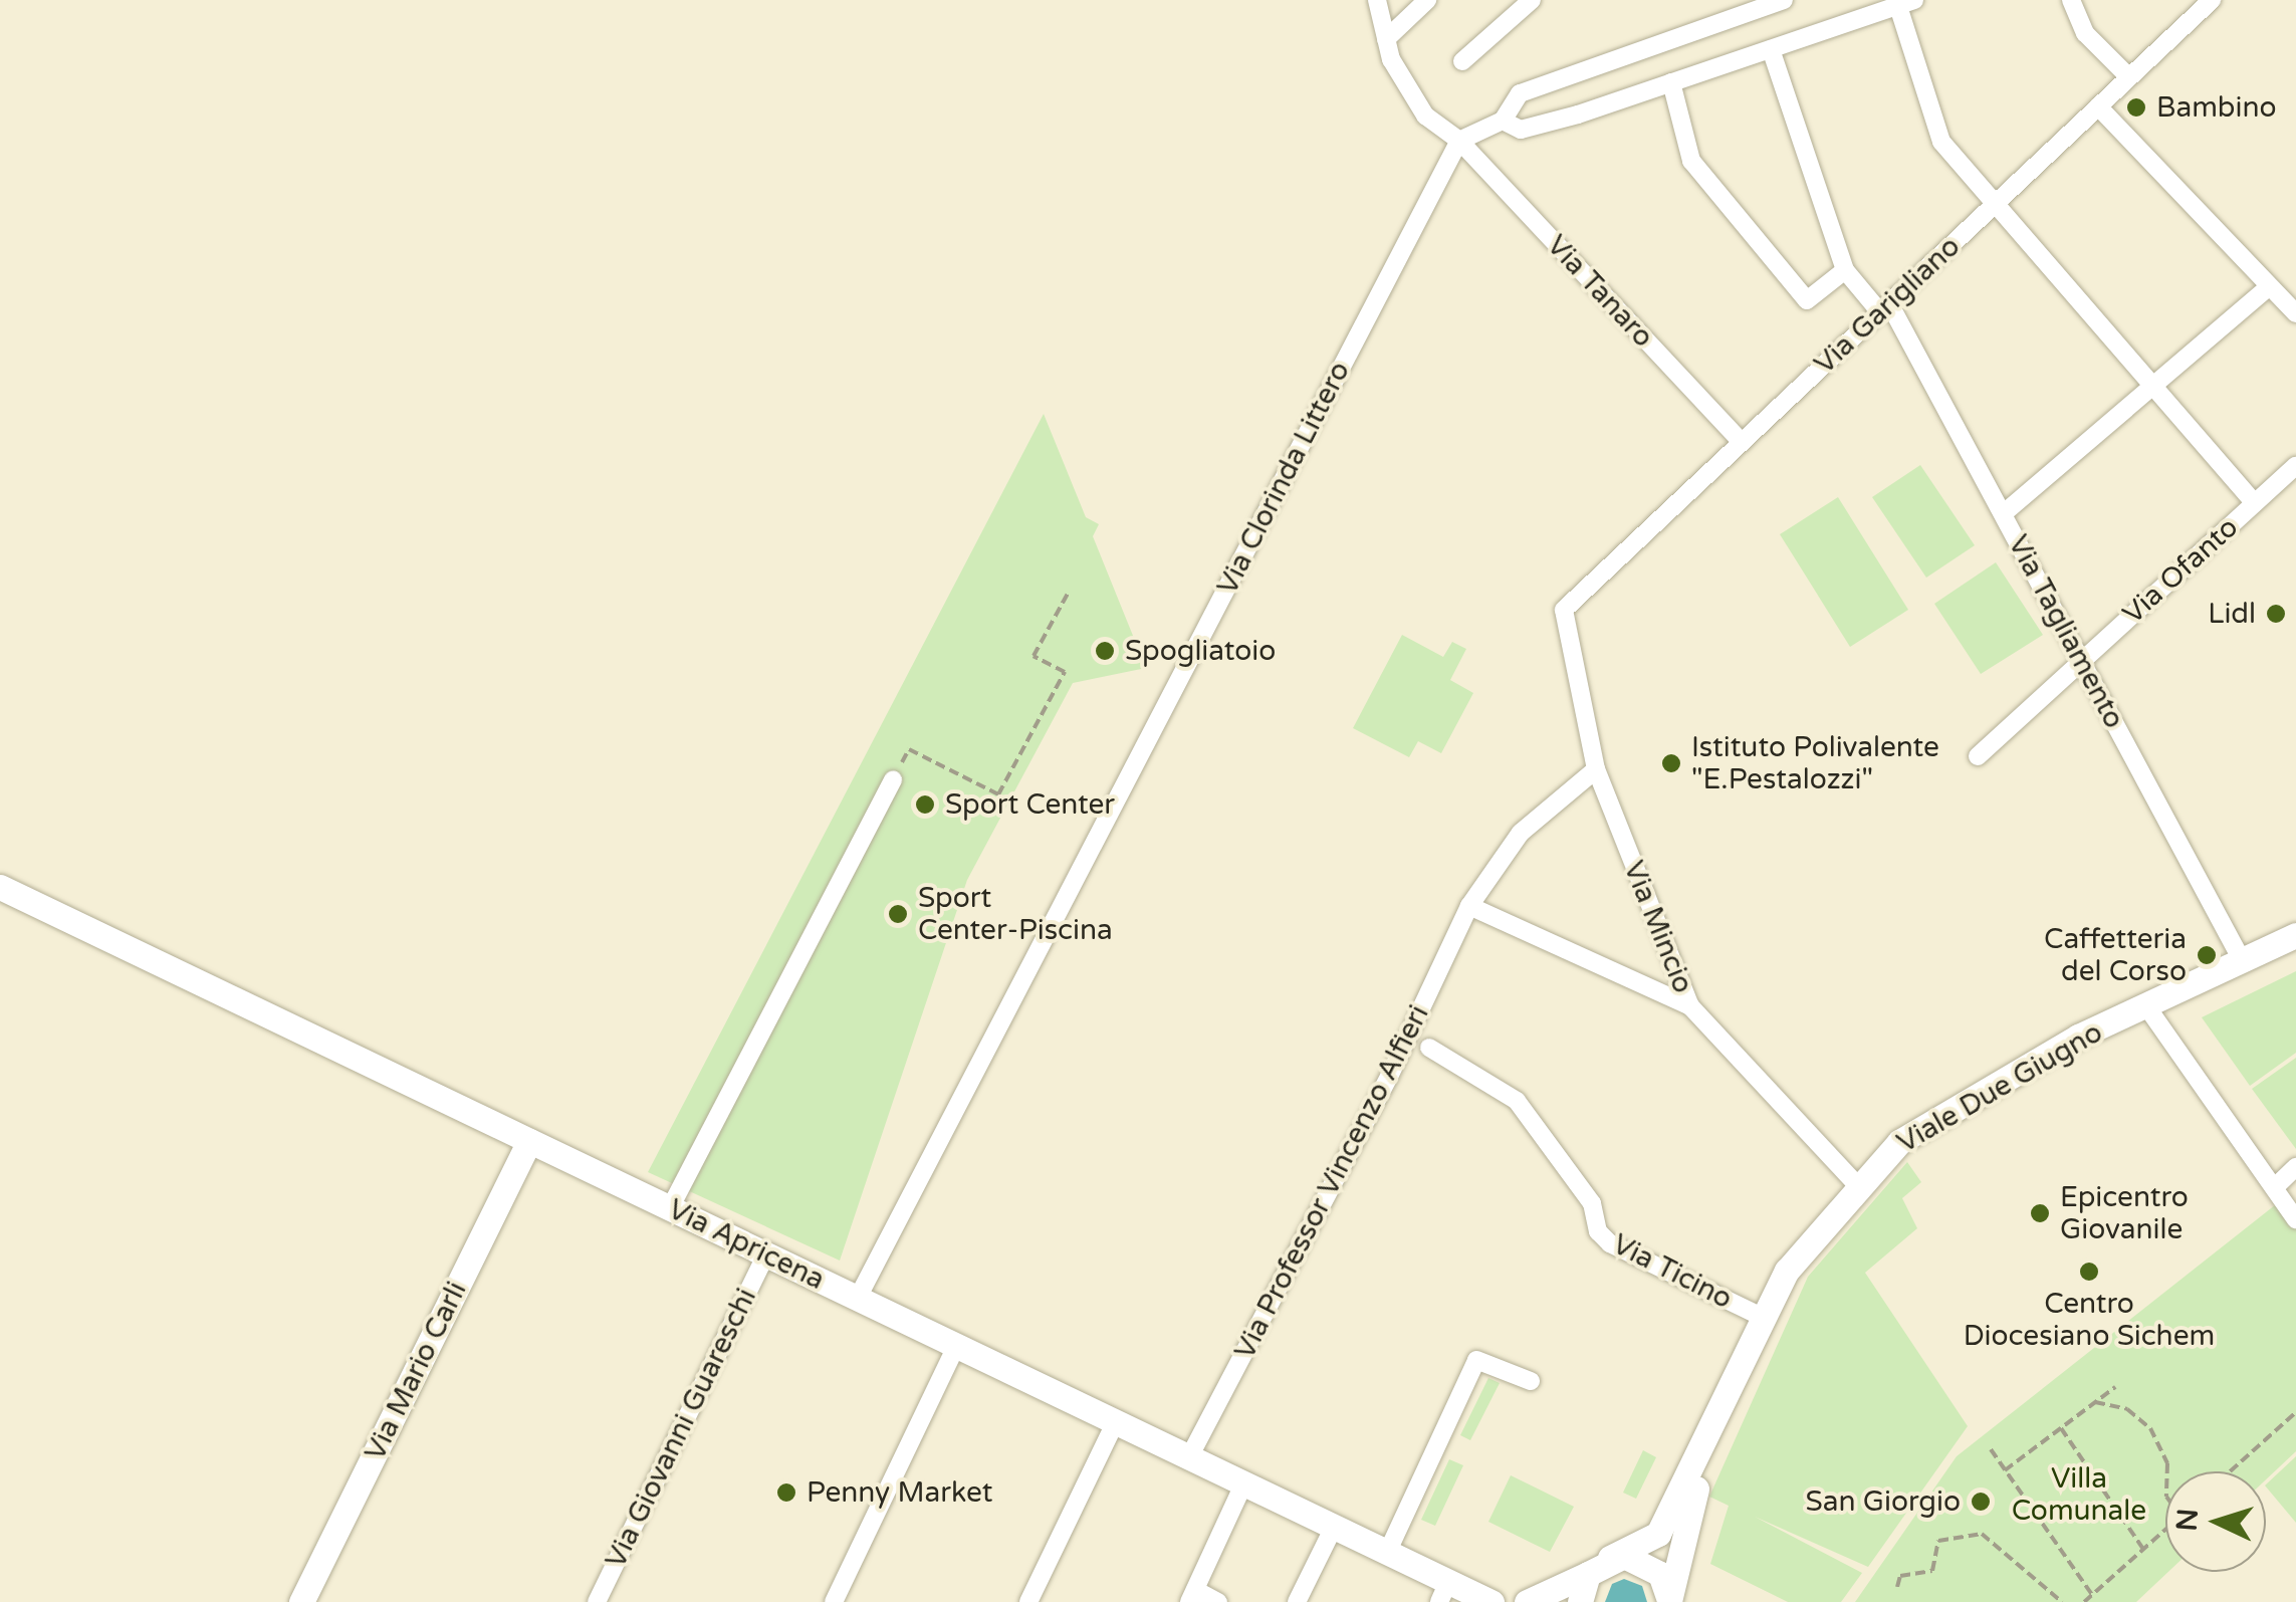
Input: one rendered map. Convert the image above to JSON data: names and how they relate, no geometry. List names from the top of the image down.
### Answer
{
  "streets": {
    "main road": ["Viale Due Giugno", "Via Apricena", "Via Mario Carli"],
    "street": [
      "Via Tanaro",
      "Via Garigliano",
      "Via Clorinda Littero",
      "Via Ofanto",
      "Via Tagliamento",
      "Via Mincio",
      "Via Professor Vincenzo Alfieri",
      "Via Ticino",
      "Via Giovanni Guareschi"
    ]
  },
  "crossings": [
    ["Via Tanaro", "Via Garigliano"],
    ["Via Tanaro", "Via Clorinda Littero"],
    ["Via Garigliano", "Via Tagliamento"],
    ["Via Garigliano", "Via Mincio"],
    ["Via Clorinda Littero", "Via Apricena"],
    ["Via Ofanto", "Via Tagliamento"],
    ["Via Tagliamento", "Viale Due Giugno"],
    ["Via Mincio", "Viale Due Giugno"],
    ["Via Mincio", "Via Professor Vincenzo Alfieri"],
    ["Viale Due Giugno", "Via Ticino"],
    ["Via Professor Vincenzo Alfieri", "Via Apricena"],
    ["Via Apricena", "Via Mario Carli"],
    ["Via Apricena", "Via Giovanni Guareschi"]
  ],
  "parks": ["Villa Comunale"],
  "places": [
    "Bambino",
    "Lidl",
    "Spogliatoio",
    "Istituto Polivalente \"E.Pestalozzi\"",
    "Sport Center",
    "Sport Center-Piscina",
    "Caffetteria del Corso",
    "Epicentro Giovanile",
    "Centro Diocesiano Sichem",
    "Penny Market",
    "San Giorgio"
  ],
  "north": "left"
}
